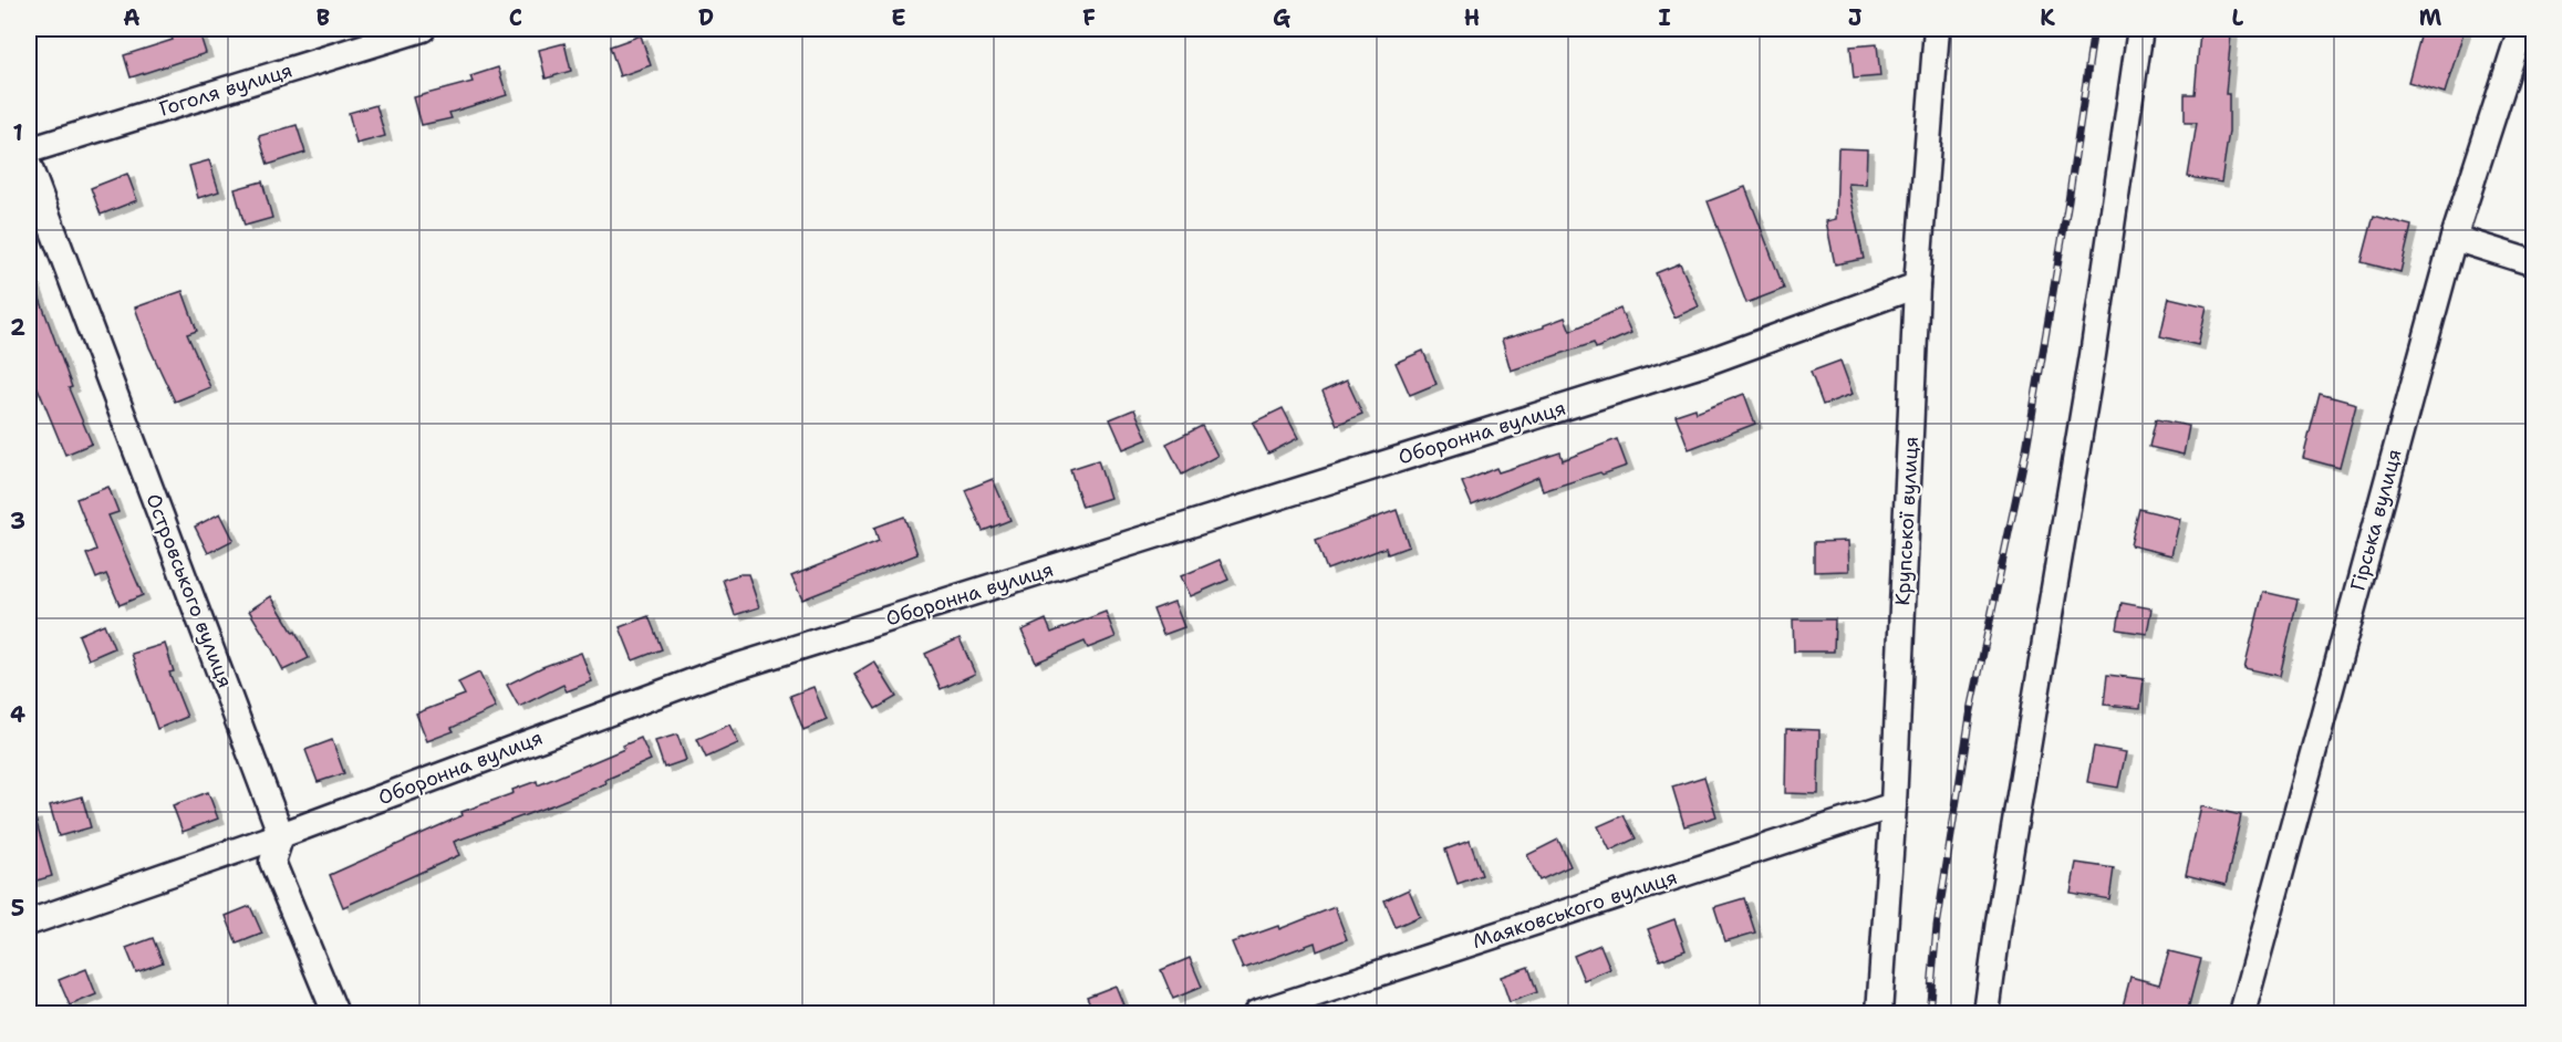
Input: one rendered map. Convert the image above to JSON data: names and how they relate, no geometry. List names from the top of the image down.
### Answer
{
  "streets": {
    "street": [
      "Гоголя вулиця",
      "Оборонна вулиця",
      "Гірська вулиця",
      "Крупської вулиця",
      "Островського вулиця",
      "Маяковського вулиця"
    ]
  },
  "crossings": [
    ["Оборонна вулиця", "Крупської вулиця"],
    ["Оборонна вулиця", "Островського вулиця"],
    ["Крупської вулиця", "Маяковського вулиця"]
  ],
  "grid": {
    "columns": [
      "A",
      "B",
      "C",
      "D",
      "E",
      "F",
      "G",
      "H",
      "I",
      "J",
      "K",
      "L",
      "M"
    ],
    "rows": [
      "1",
      "2",
      "3",
      "4",
      "5"
    ]
  }
}
